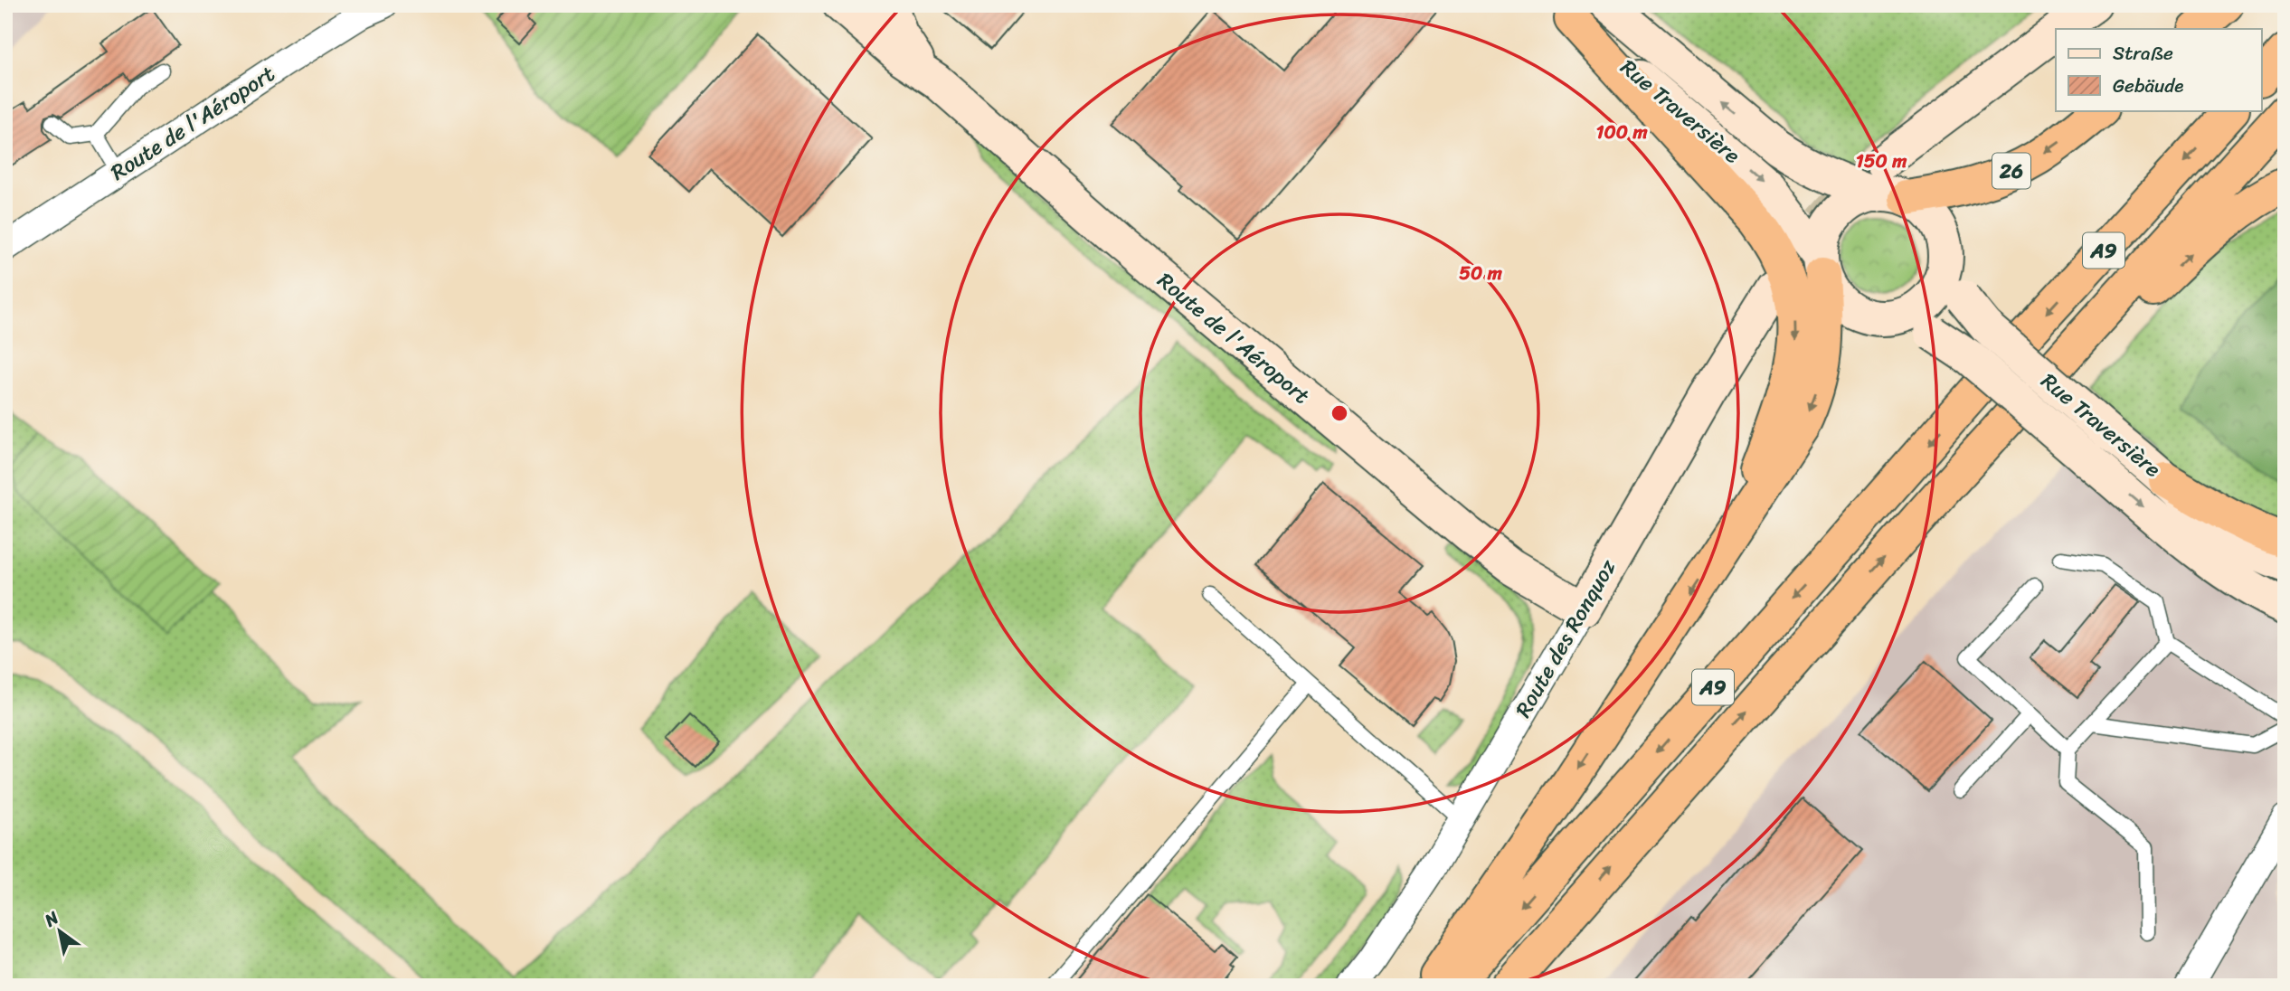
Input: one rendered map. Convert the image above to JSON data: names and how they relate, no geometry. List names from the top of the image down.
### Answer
{
  "streets": {
    "highway": ["26", "A9"],
    "main road": ["Rue Traversière", "Route de l'Aéroport", "Route des Ronquoz"]
  },
  "crossings": [
    ["Rue Traversière", "26"],
    ["Route de l'Aéroport", "Route des Ronquoz"]
  ],
  "legend": ["Straße", "Gebäude"],
  "north": "top left",
  "rings": ["100 m", "150 m", "50 m"]
}
